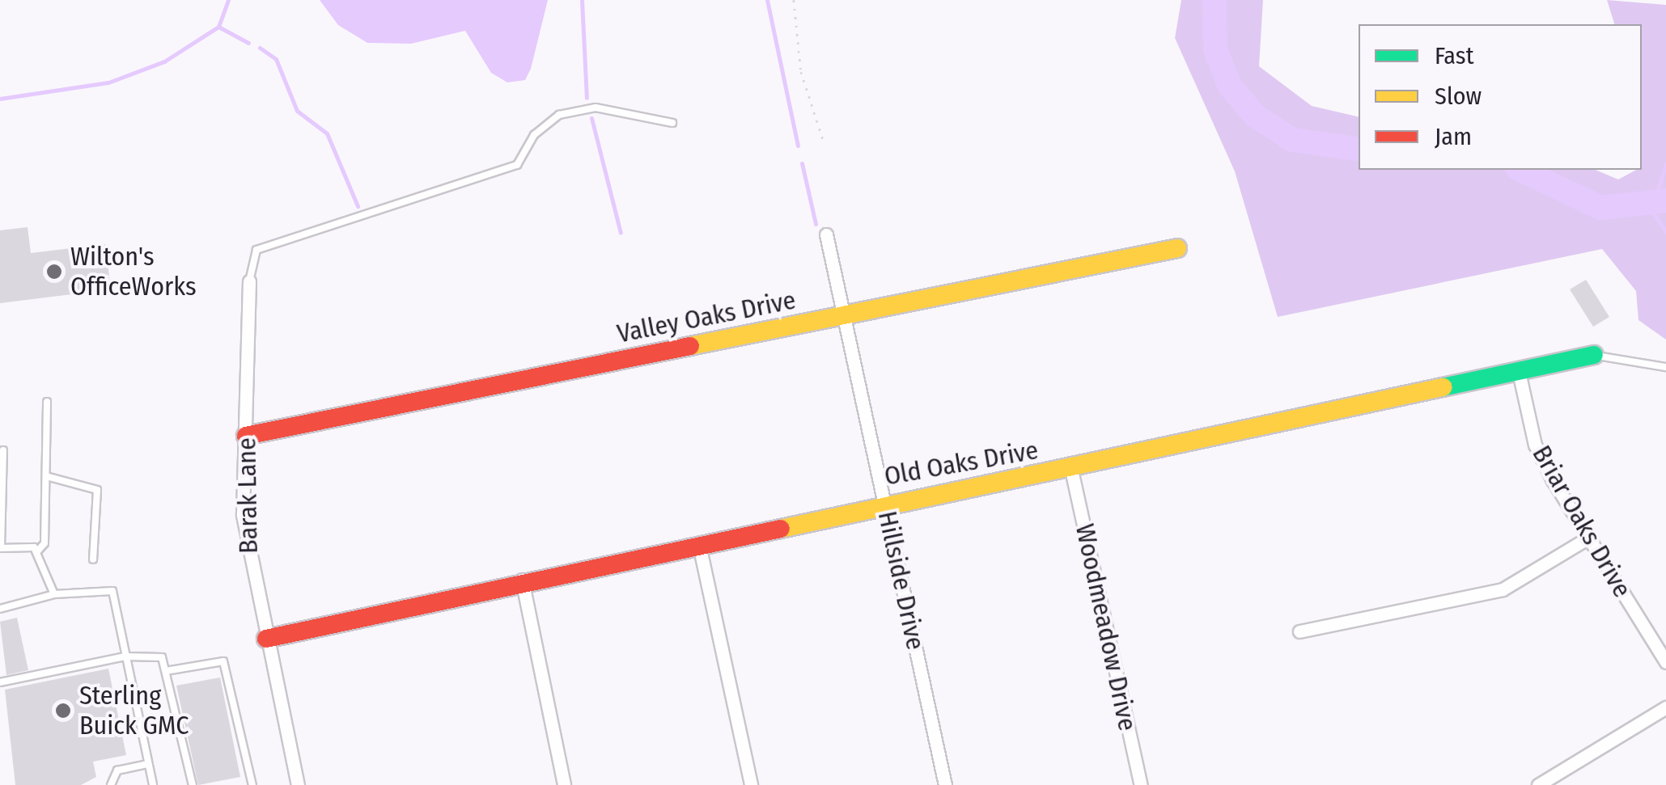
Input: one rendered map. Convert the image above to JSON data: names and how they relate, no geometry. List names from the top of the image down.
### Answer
{
  "streets": {
    "street": [
      "Valley Oaks Drive",
      "Old Oaks Drive",
      "Barak Lane",
      "Briar Oaks Drive",
      "Hillside Drive",
      "Woodmeadow Drive"
    ]
  },
  "crossings": [
    ["Valley Oaks Drive", "Barak Lane"],
    ["Valley Oaks Drive", "Hillside Drive"],
    ["Old Oaks Drive", "Barak Lane"],
    ["Old Oaks Drive", "Briar Oaks Drive"],
    ["Old Oaks Drive", "Hillside Drive"],
    ["Old Oaks Drive", "Woodmeadow Drive"]
  ],
  "places": ["Wilton's OfficeWorks", "Sterling Buick GMC"],
  "legend": ["Fast", "Slow", "Jam"]
}
